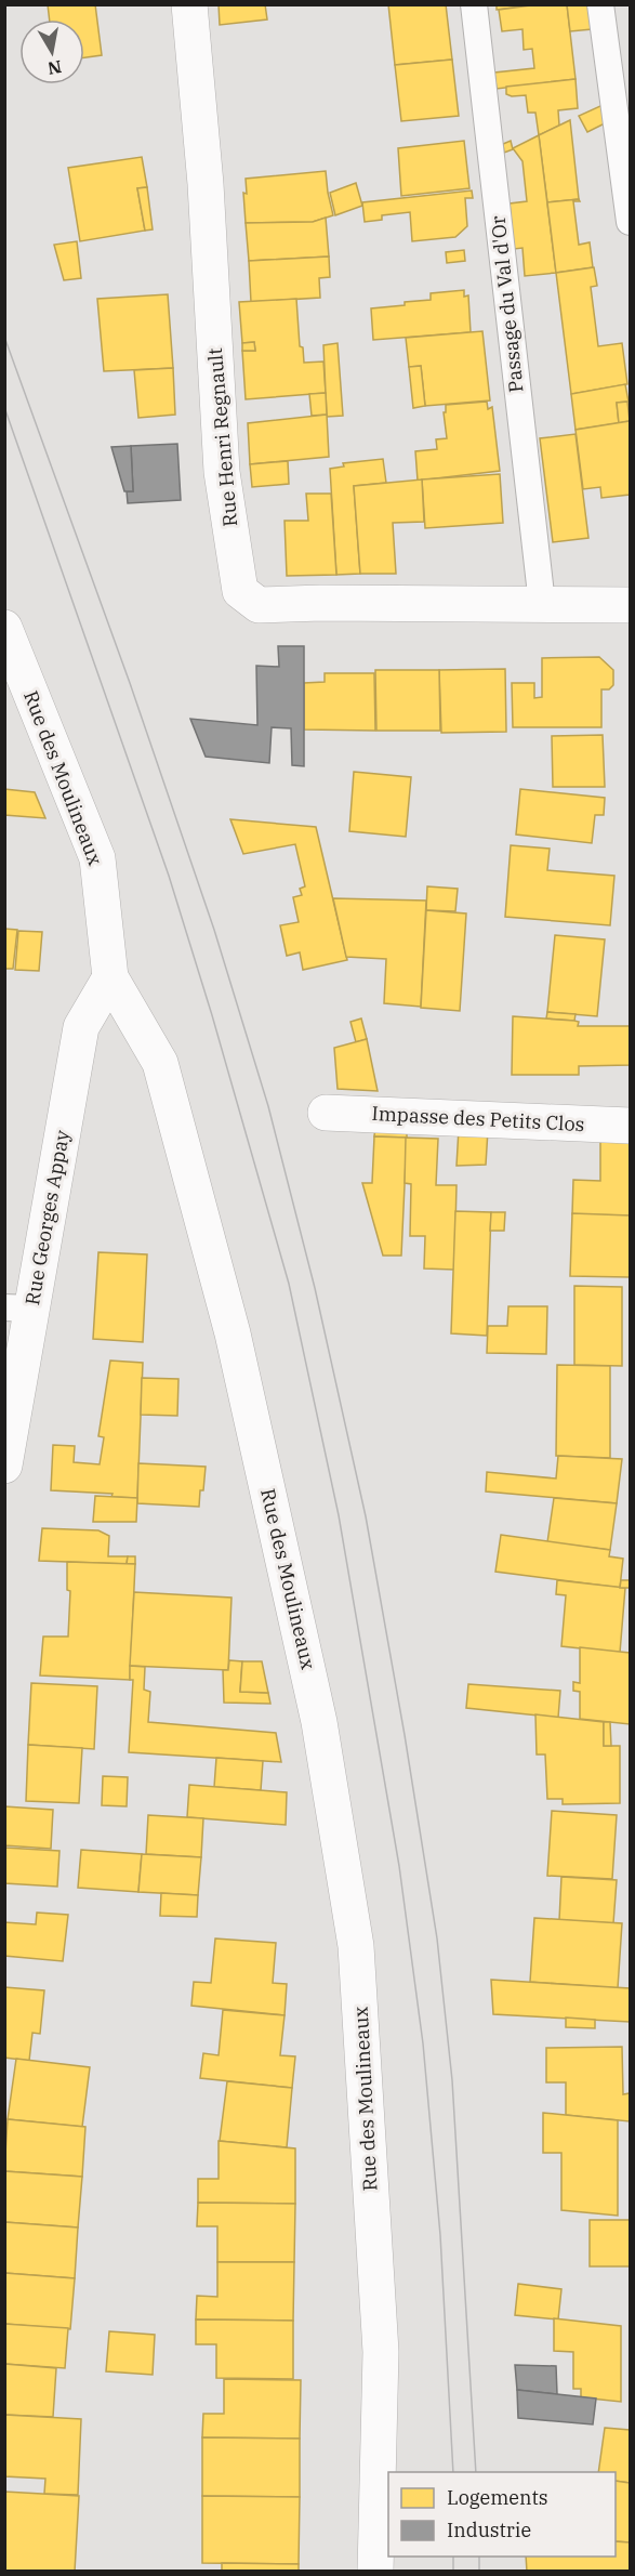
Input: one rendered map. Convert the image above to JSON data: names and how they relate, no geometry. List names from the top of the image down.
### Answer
{
  "streets": {
    "street": [
      "Rue Henri Regnault",
      "Rue des Moulineaux",
      "Impasse des Petits Clos",
      "Rue Georges Appay"
    ],
    "lane": ["Passage du Val d'Or"]
  },
  "crossings": [
    ["Passage du Val d'Or", "Rue Henri Regnault"],
    ["Rue des Moulineaux", "Rue Georges Appay"]
  ],
  "legend": ["Logements", "Industrie"],
  "north": "bottom"
}
